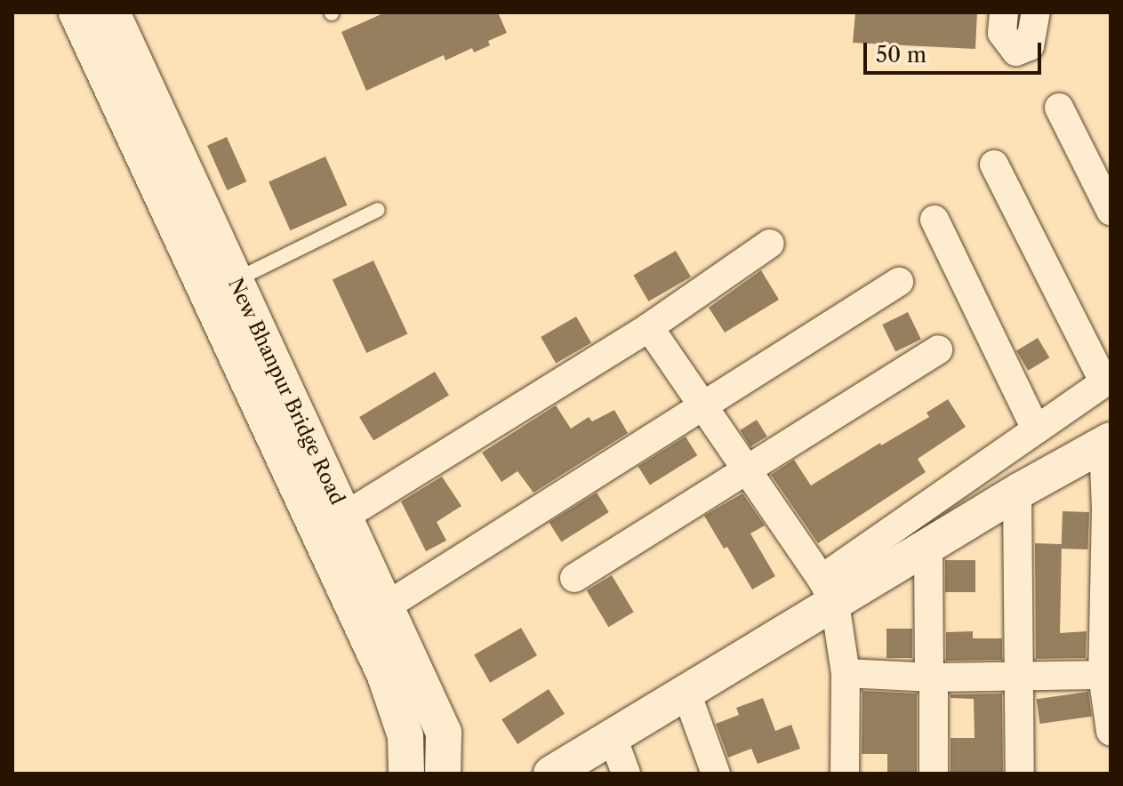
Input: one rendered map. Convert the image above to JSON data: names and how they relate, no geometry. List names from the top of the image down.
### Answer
{
  "streets": {
    "street": ["New Bhanpur Bridge Road"]
  },
  "scale_bar": "50 m"
}
